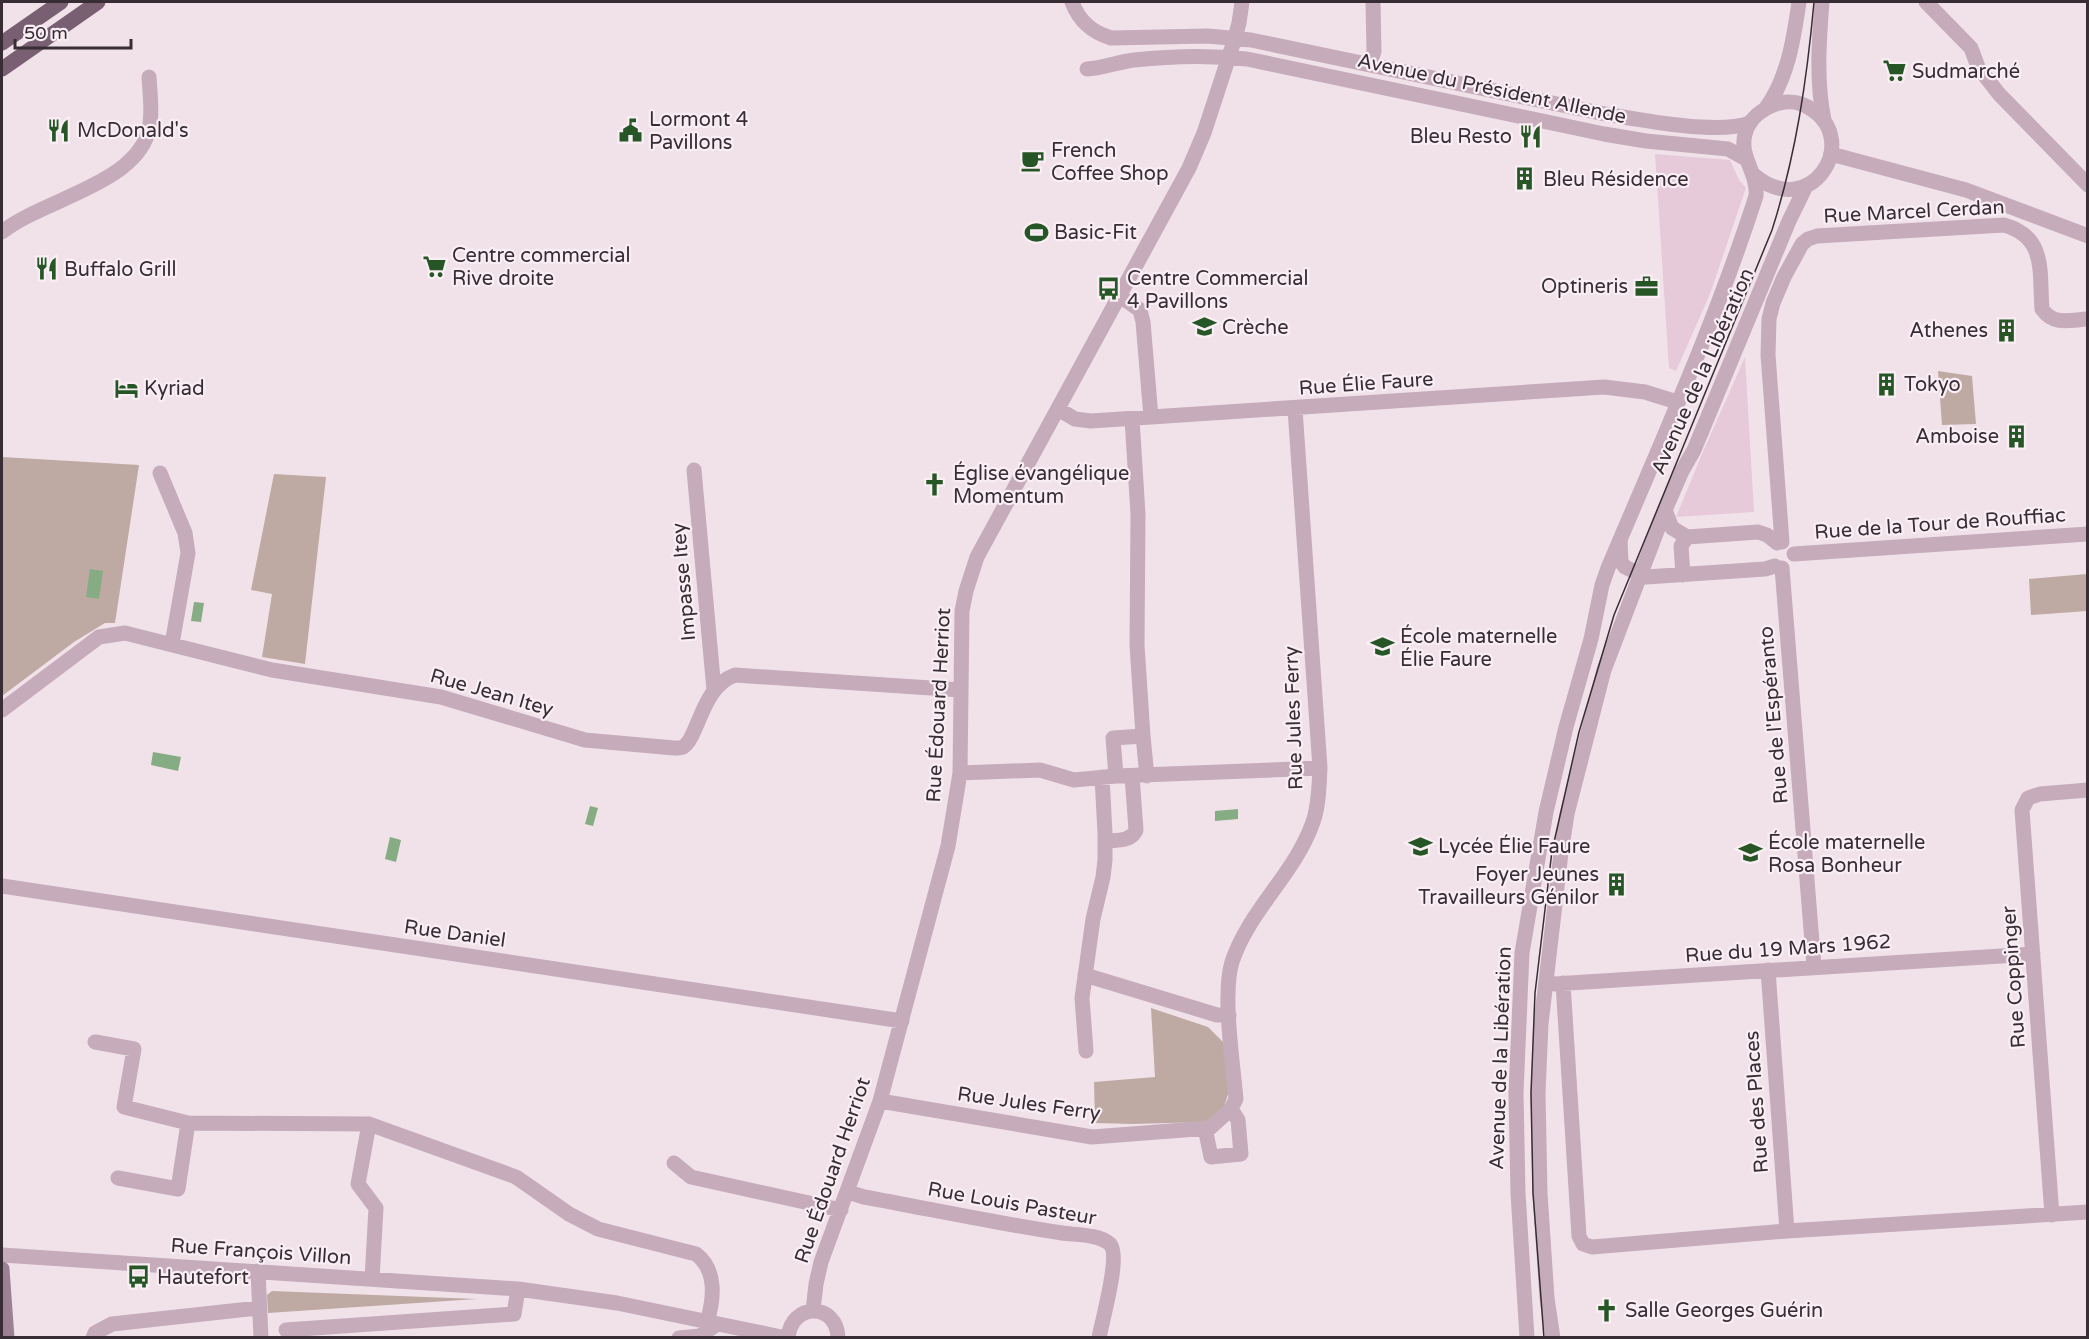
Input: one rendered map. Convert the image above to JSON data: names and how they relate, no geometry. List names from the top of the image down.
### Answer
{
  "streets": {
    "street": [
      "Avenue du Président Allende",
      "Rue Marcel Cerdan",
      "Avenue de la Libération",
      "Rue Élie Faure",
      "Rue de la Tour de Rouffiac",
      "Impasse Itey",
      "Rue Jean Itey",
      "Rue Édouard Herriot",
      "Rue de l'Espéranto",
      "Rue Jules Ferry",
      "Rue Daniel",
      "Rue du 19 Mars 1962",
      "Rue Coppinger",
      "Rue des Places",
      "Rue Louis Pasteur",
      "Rue François Villon"
    ]
  },
  "crossings": [
    ["Avenue du Président Allende", "Avenue de la Libération"],
    ["Avenue du Président Allende", "Rue Édouard Herriot"],
    ["Rue Marcel Cerdan", "Rue de la Tour de Rouffiac"],
    ["Rue Marcel Cerdan", "Rue de l'Espéranto"],
    ["Avenue de la Libération", "Rue Élie Faure"],
    ["Avenue de la Libération", "Rue du 19 Mars 1962"],
    ["Rue Élie Faure", "Rue Édouard Herriot"],
    ["Rue Élie Faure", "Rue Jules Ferry"],
    ["Rue de la Tour de Rouffiac", "Rue de l'Espéranto"],
    ["Impasse Itey", "Rue Jean Itey"],
    ["Rue Édouard Herriot", "Rue Jules Ferry"],
    ["Rue Édouard Herriot", "Rue Daniel"],
    ["Rue Édouard Herriot", "Rue Louis Pasteur"],
    ["Rue de l'Espéranto", "Rue du 19 Mars 1962"],
    ["Rue du 19 Mars 1962", "Rue Coppinger"],
    ["Rue du 19 Mars 1962", "Rue des Places"]
  ],
  "places": {
    "supermarket": ["Sudmarché", "Centre commercial Rive droite"],
    "restaurant": ["McDonald's", "Bleu Resto", "Buffalo Grill"],
    "public building": ["Lormont 4 Pavillons"],
    "cafe": ["French Coffee Shop"],
    "building": [
      "Bleu Résidence",
      "Athenes",
      "Tokyo",
      "Amboise",
      "Foyer Jeunes Travailleurs Génilor"
    ],
    "sports": ["Basic-Fit"],
    "office": ["Optineris"],
    "bus stop": ["Centre Commercial 4 Pavillons", "Hautefort"],
    "school or university": [
      "Crèche",
      "École maternelle Élie Faure",
      "Lycée Élie Faure",
      "École maternelle Rosa Bonheur"
    ],
    "hotel": ["Kyriad"],
    "church": ["Église évangélique Momentum", "Salle Georges Guérin"]
  },
  "scale_bar": "50 m"
}
